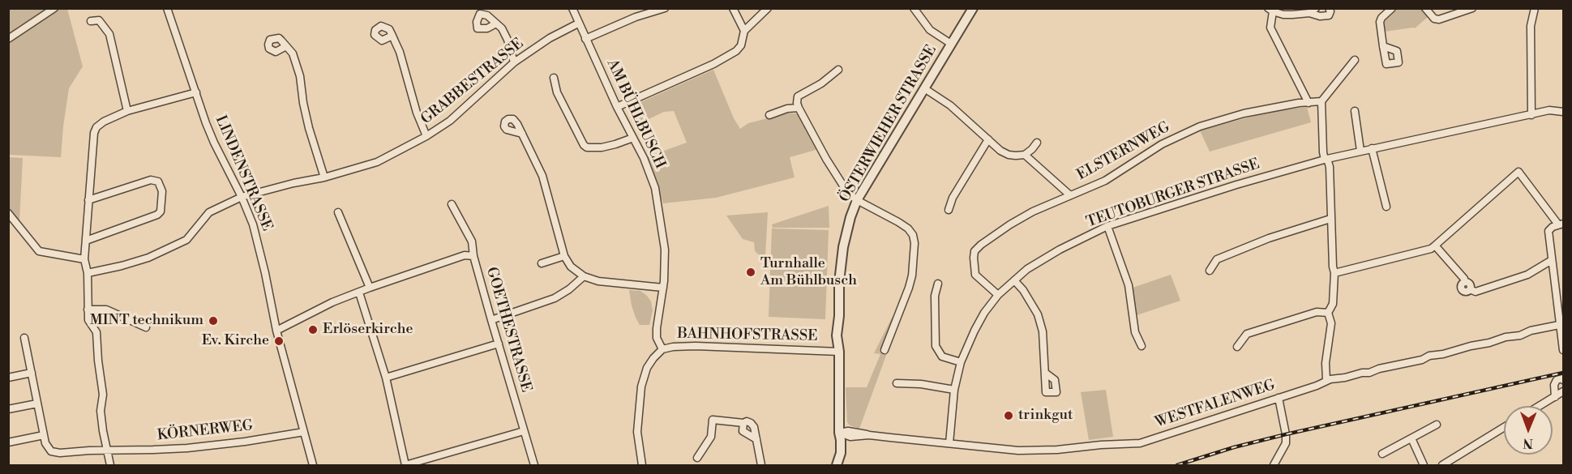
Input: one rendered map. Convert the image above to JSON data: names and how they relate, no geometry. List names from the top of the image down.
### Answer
{
  "streets": {
    "street": [
      "GRABBESTRASSE",
      "AM BÜHLBUSCH",
      "ÖSTERWIEHER STRASSE",
      "ELSTERNWEG",
      "LINDENSTRASSE",
      "TEUTOBURGER STRASSE",
      "GOETHESTRASSE",
      "BAHNHOFSTRASSE",
      "WESTFALENWEG",
      "KÖRNERWEG"
    ]
  },
  "crossings": [
    ["GRABBESTRASSE", "AM BÜHLBUSCH"],
    ["GRABBESTRASSE", "LINDENSTRASSE"],
    ["AM BÜHLBUSCH", "BAHNHOFSTRASSE"],
    ["ÖSTERWIEHER STRASSE", "BAHNHOFSTRASSE"],
    ["ÖSTERWIEHER STRASSE", "WESTFALENWEG"],
    ["ELSTERNWEG", "TEUTOBURGER STRASSE"],
    ["LINDENSTRASSE", "KÖRNERWEG"],
    ["TEUTOBURGER STRASSE", "WESTFALENWEG"]
  ],
  "places": [
    "Turnhalle Am Bühlbusch",
    "MINT technikum",
    "Erlöserkirche",
    "Ev. Kirche",
    "trinkgut"
  ],
  "north": "bottom"
}
